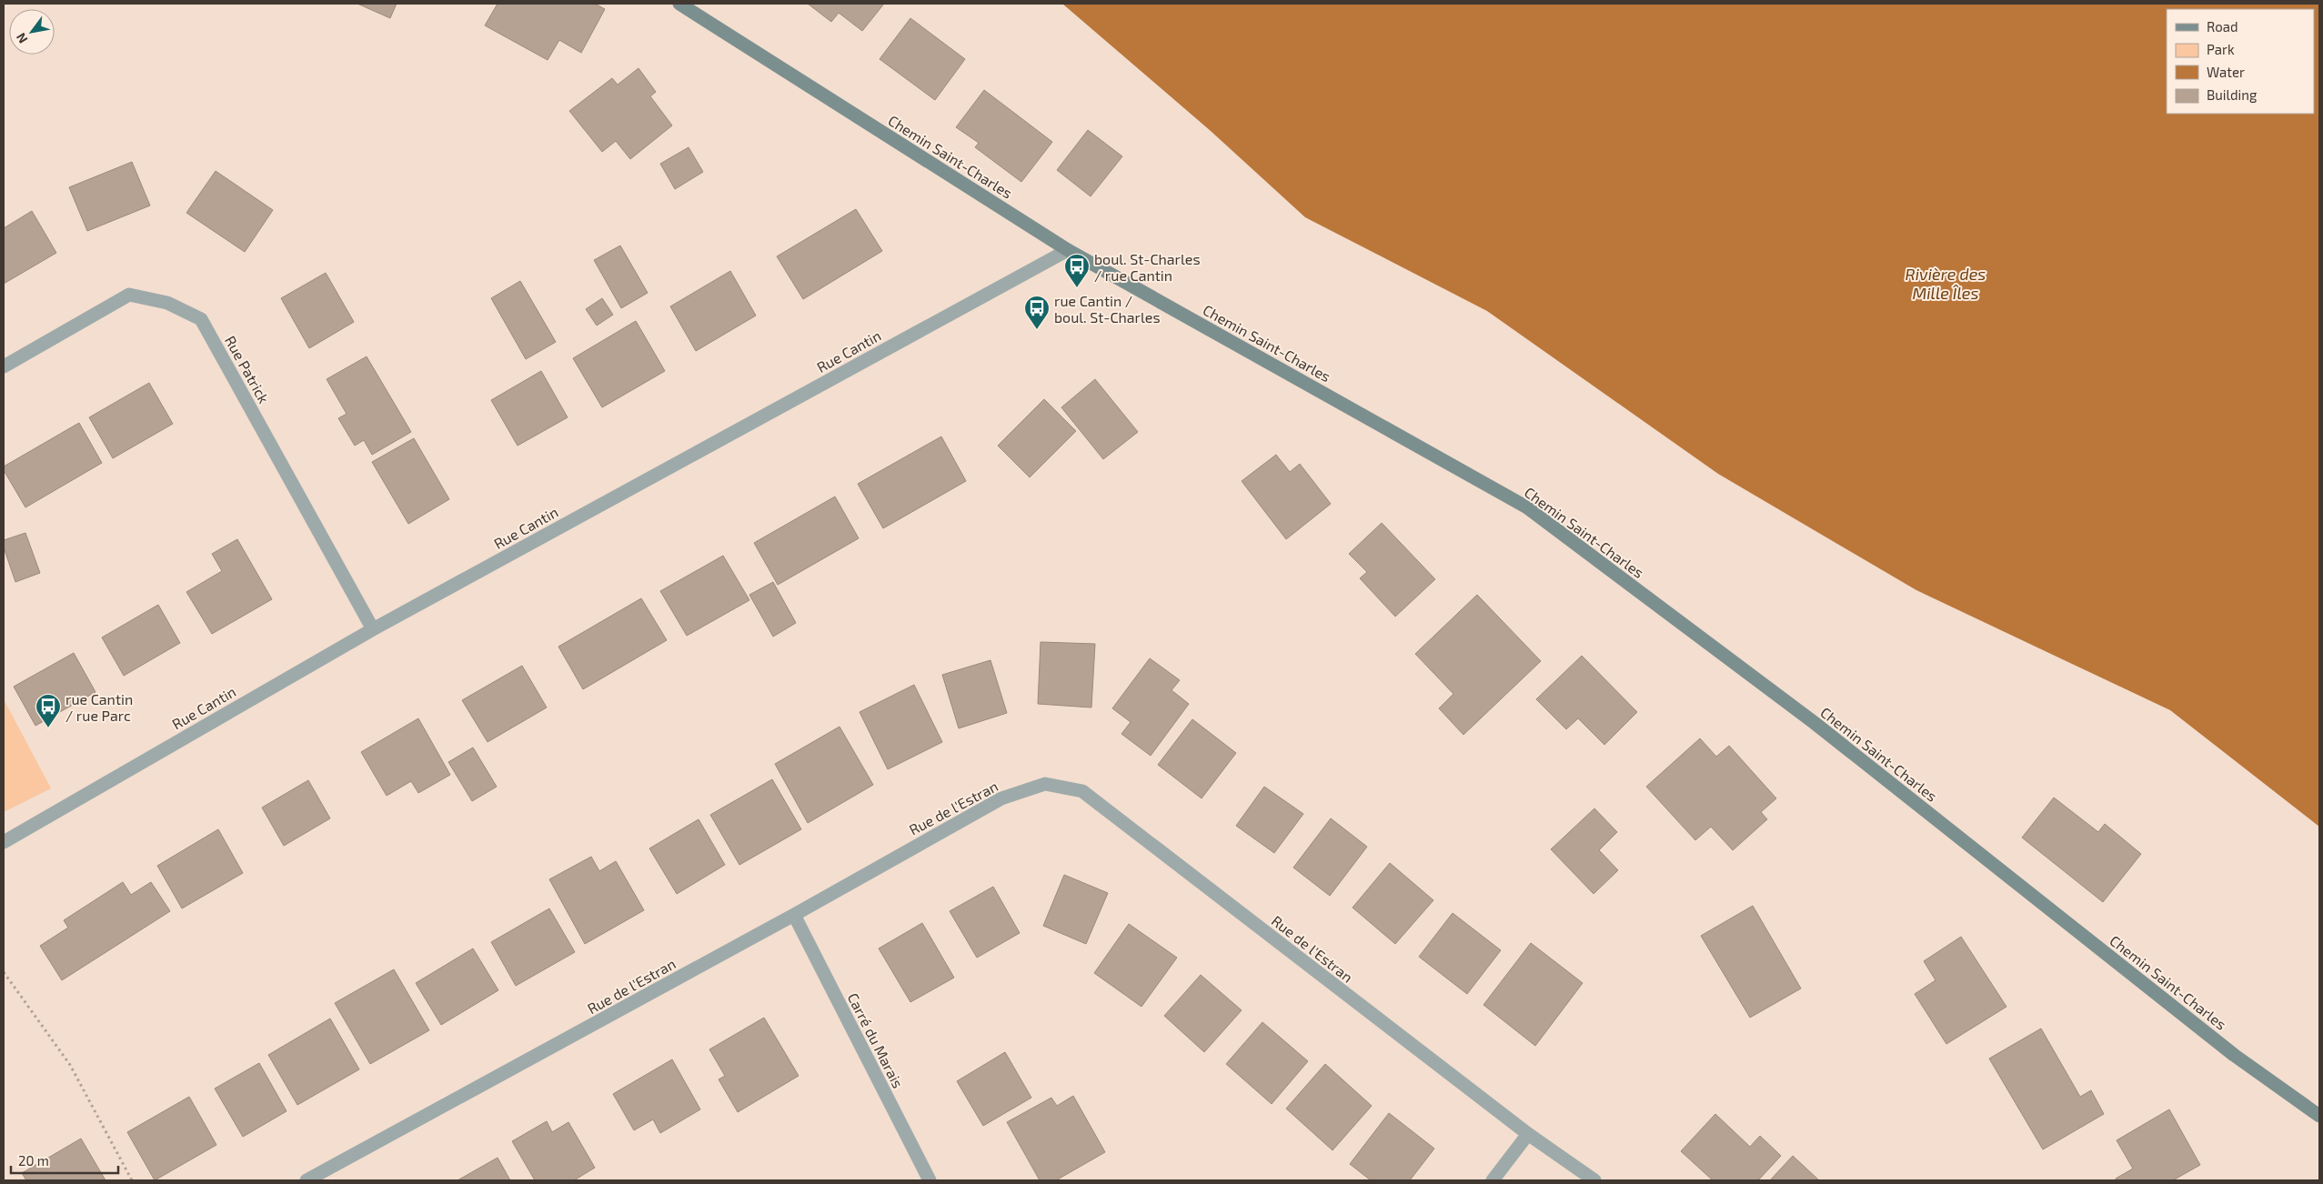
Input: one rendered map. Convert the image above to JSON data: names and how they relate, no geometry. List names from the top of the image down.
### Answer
{
  "streets": {
    "main road": ["Chemin Saint-Charles"],
    "street": [
      "Rue Cantin",
      "Rue Patrick",
      "Rue de l'Estran",
      "Carré du Marais"
    ]
  },
  "crossings": [
    ["Chemin Saint-Charles", "Rue Cantin"],
    ["Rue Cantin", "Rue Patrick"],
    ["Rue de l'Estran", "Carré du Marais"]
  ],
  "water": ["Rivière des Mille Îles"],
  "places": {
    "bus stop": ["boul. St-Charles / rue Cantin", "rue Cantin / boul. St-Charles", "rue Cantin / rue Parc"]
  },
  "legend": [
    "Road",
    "Park",
    "Water",
    "Building"
  ],
  "scale_bar": "20 m",
  "north": "bottom left"
}
